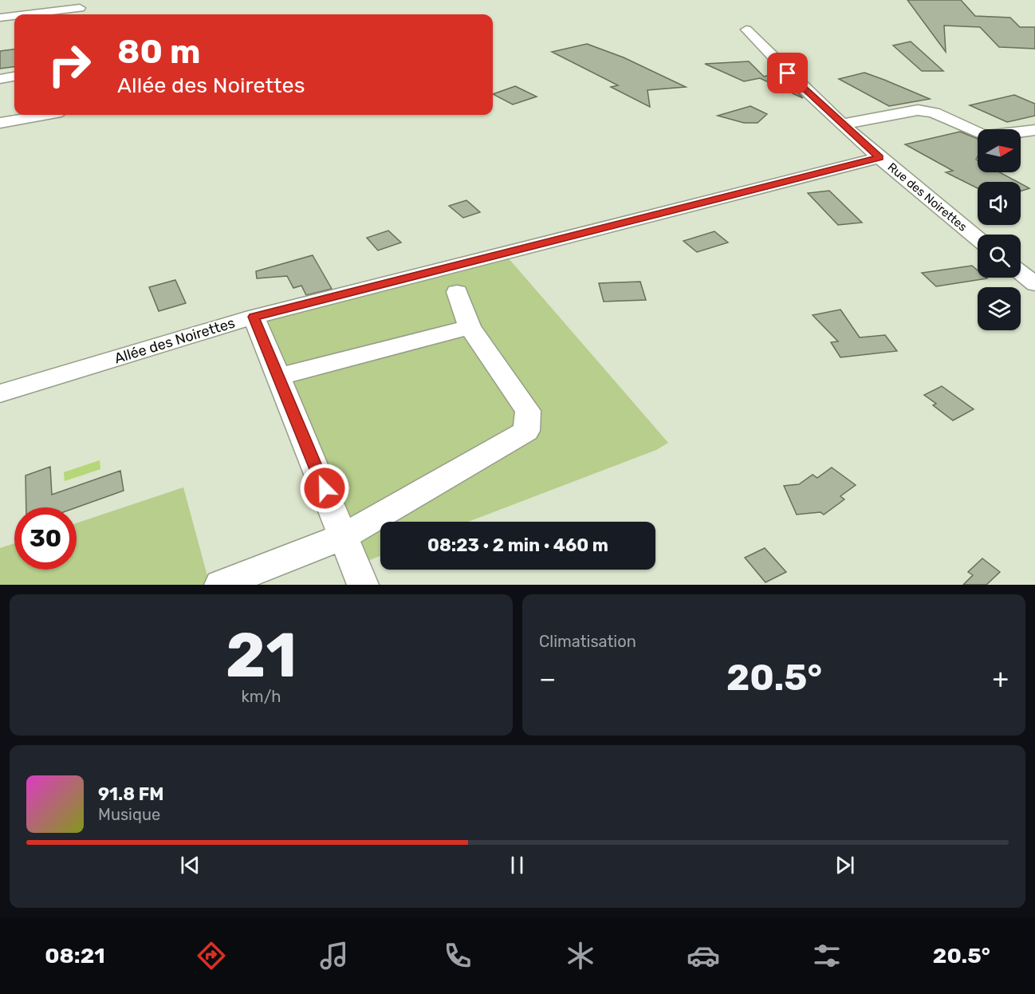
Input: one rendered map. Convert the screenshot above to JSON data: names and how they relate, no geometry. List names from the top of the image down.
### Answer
{
  "streets": {
    "street": ["Rue des Noirettes", "Allée des Noirettes"]
  },
  "crossings": [
    ["Rue des Noirettes", "Allée des Noirettes"]
  ],
  "north": "right",
  "page": {
    "turn": ["80 m", "Allée des Noirettes"],
    "limit": "30",
    "trip": "08:23 · 2 min · 460 m",
    "tile": [
      ["21", "km/h"],
      "Climatisation"
    ],
    "heat": ["−", "20.5°", "+"],
    "song": ["91.8 FM", "Musique"],
    "tabs": ["08:21", "20.5°"]
  }
}
